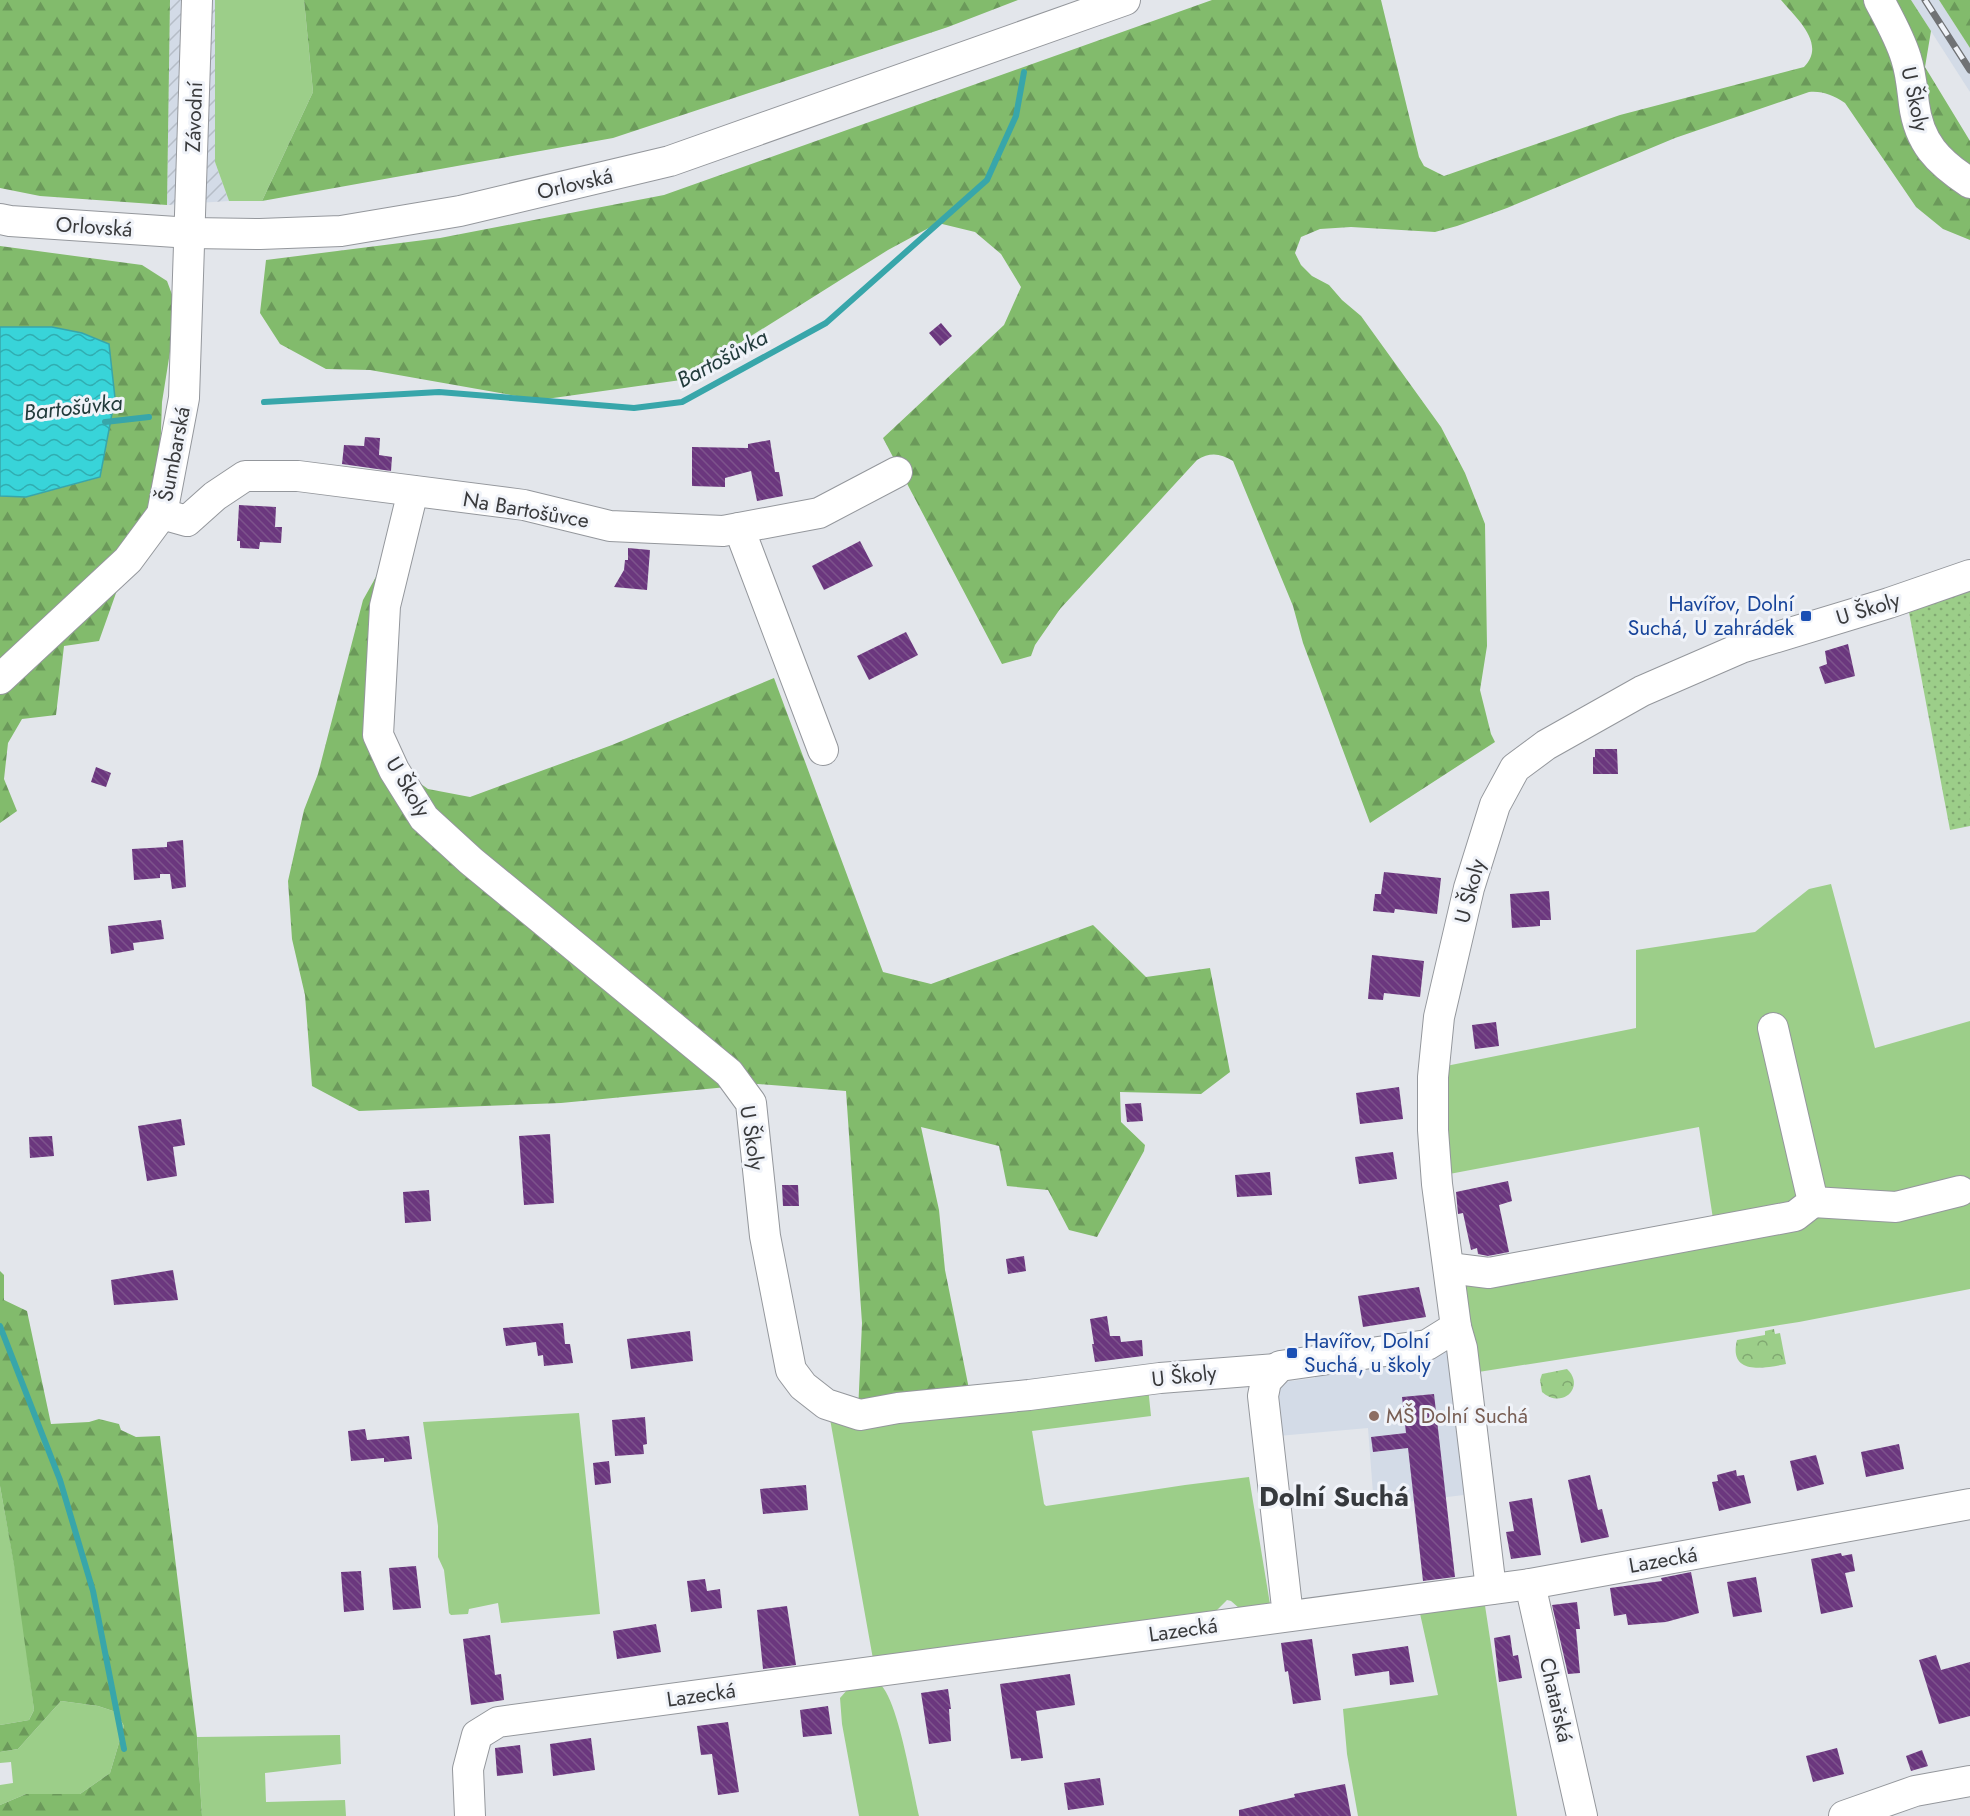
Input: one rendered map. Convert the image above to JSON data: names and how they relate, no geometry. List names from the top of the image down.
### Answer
{
  "streets": {
    "street": [
      "U Školy",
      "Závodní",
      "Orlovská",
      "Šumbarská",
      "Na Bartošůvce",
      "Lazecká",
      "Chatařská"
    ]
  },
  "crossings": [
    ["U Školy", "Na Bartošůvce"],
    ["Závodní", "Orlovská"],
    ["Závodní", "Šumbarská"],
    ["Orlovská", "Šumbarská"],
    ["Šumbarská", "Na Bartošůvce"],
    ["Lazecká", "Chatařská"]
  ],
  "districts": ["Dolní Suchá"],
  "water": ["Bartošůvka"],
  "places": {
    "transit": ["Havířov, Dolní Suchá, U zahrádek", "Havířov, Dolní Suchá, u školy"],
    "other": ["MŠ Dolní Suchá"]
  }
}
